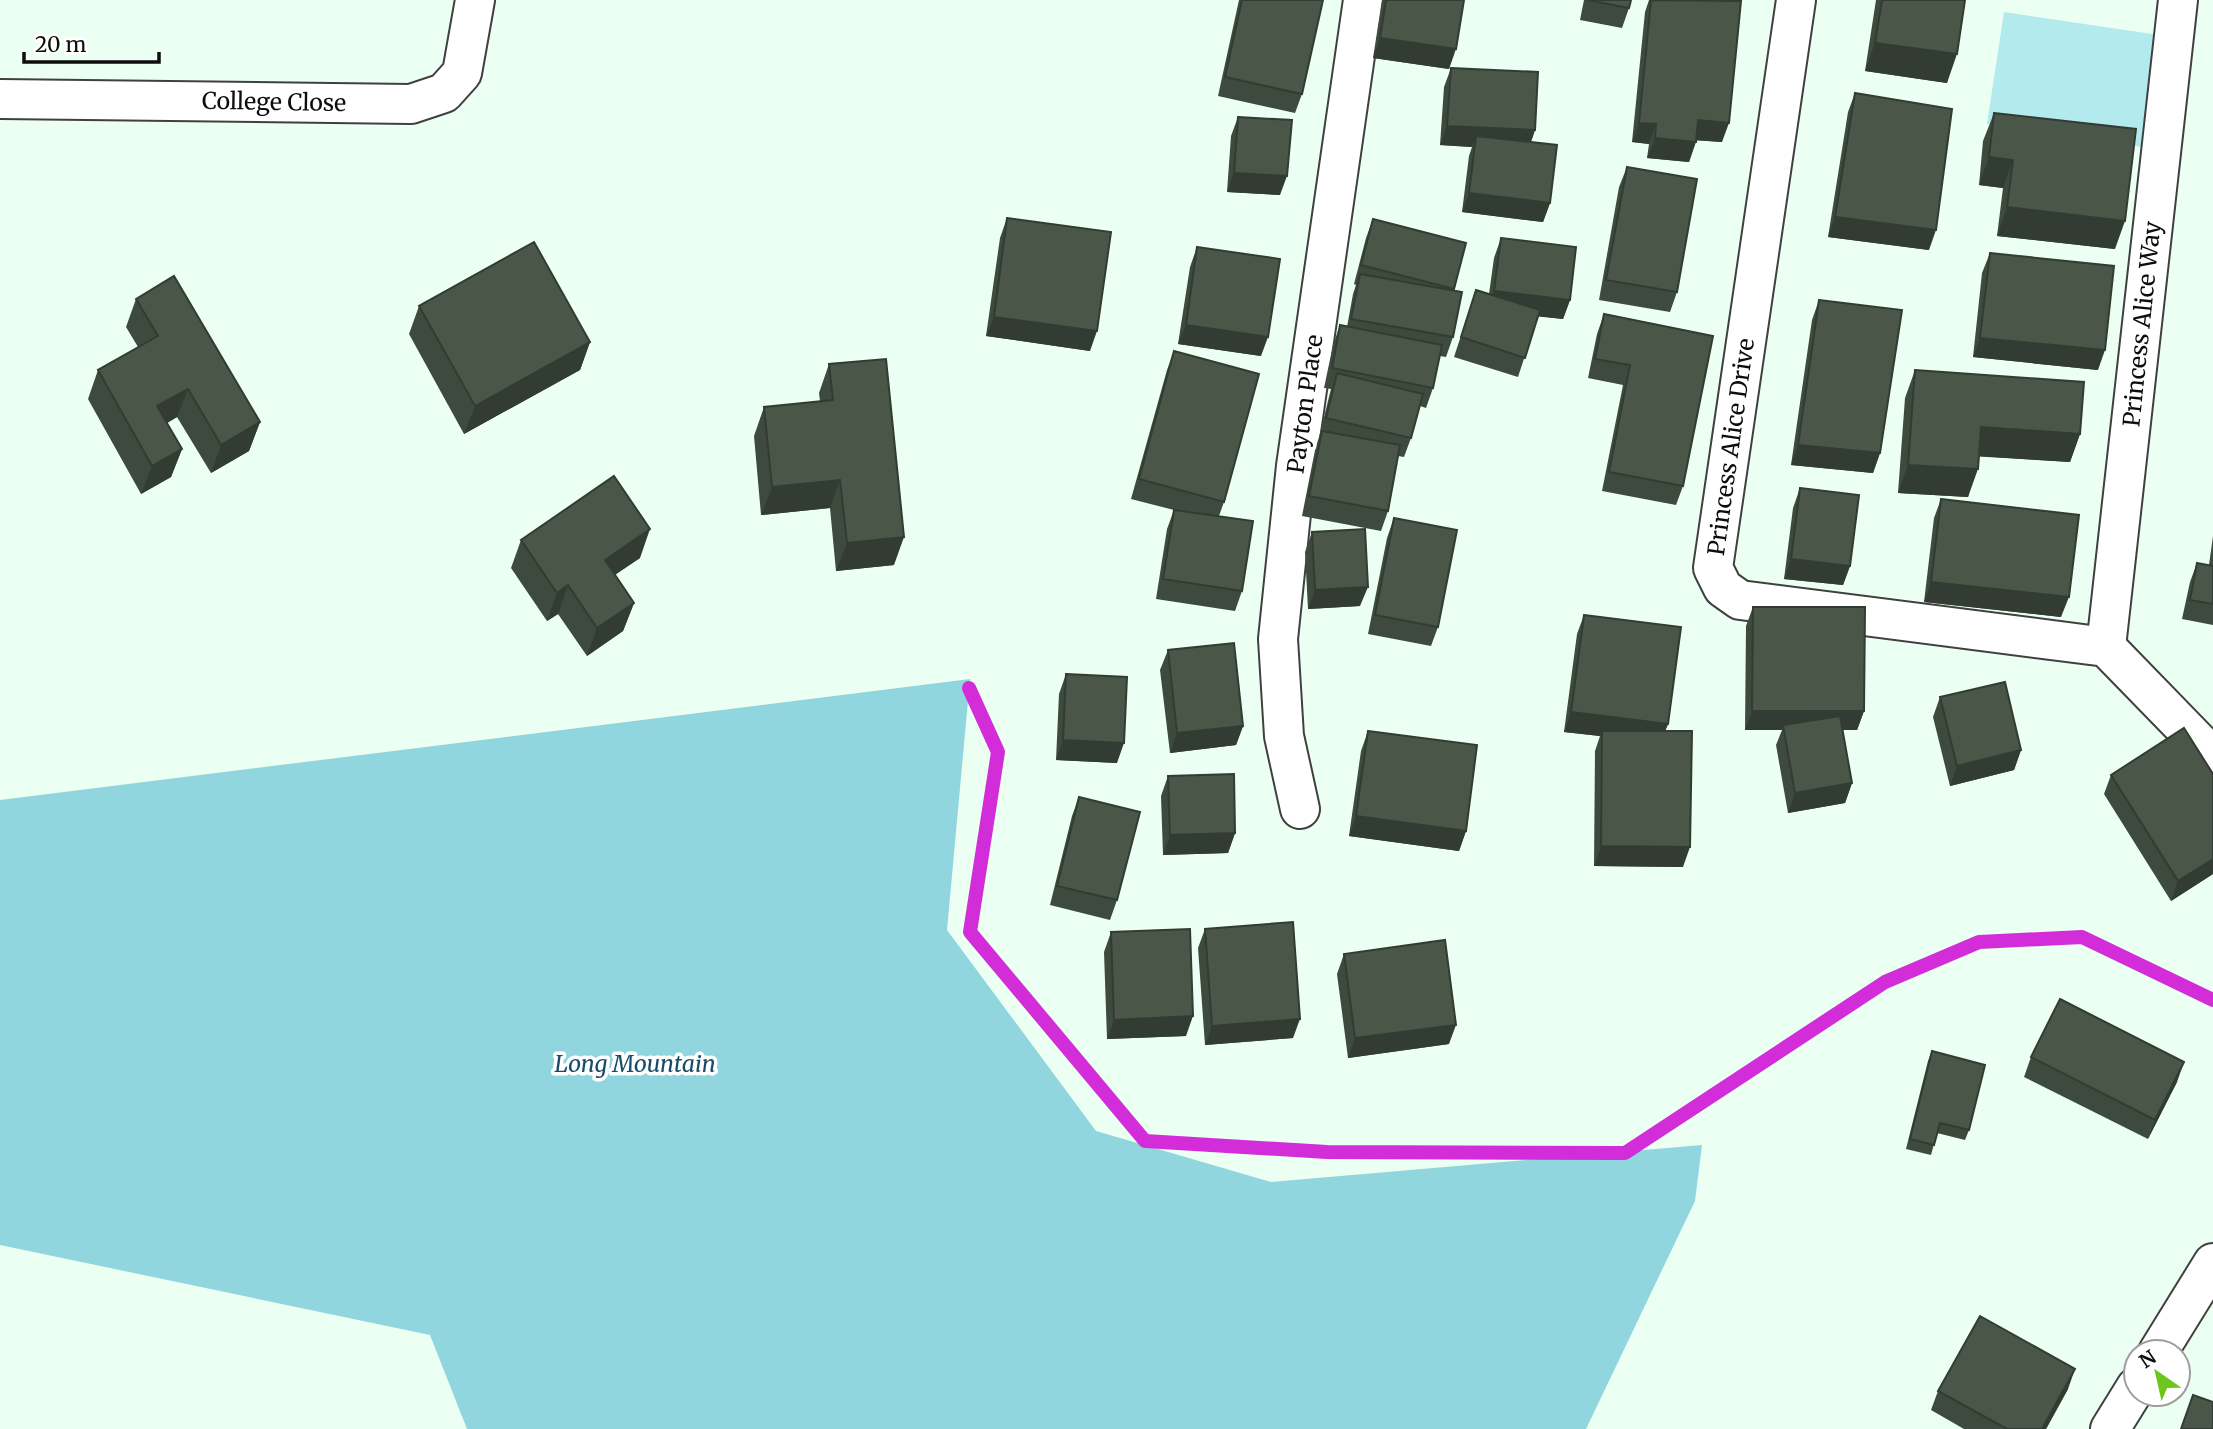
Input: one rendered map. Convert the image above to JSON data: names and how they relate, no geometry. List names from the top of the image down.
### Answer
{
  "streets": {
    "street": [
      "College Close",
      "Princess Alice Way",
      "Payton Place",
      "Princess Alice Drive"
    ]
  },
  "crossings": [
    ["Princess Alice Way", "Princess Alice Drive"]
  ],
  "parks": ["Long Mountain"],
  "scale_bar": "20 m",
  "north": "top left"
}
